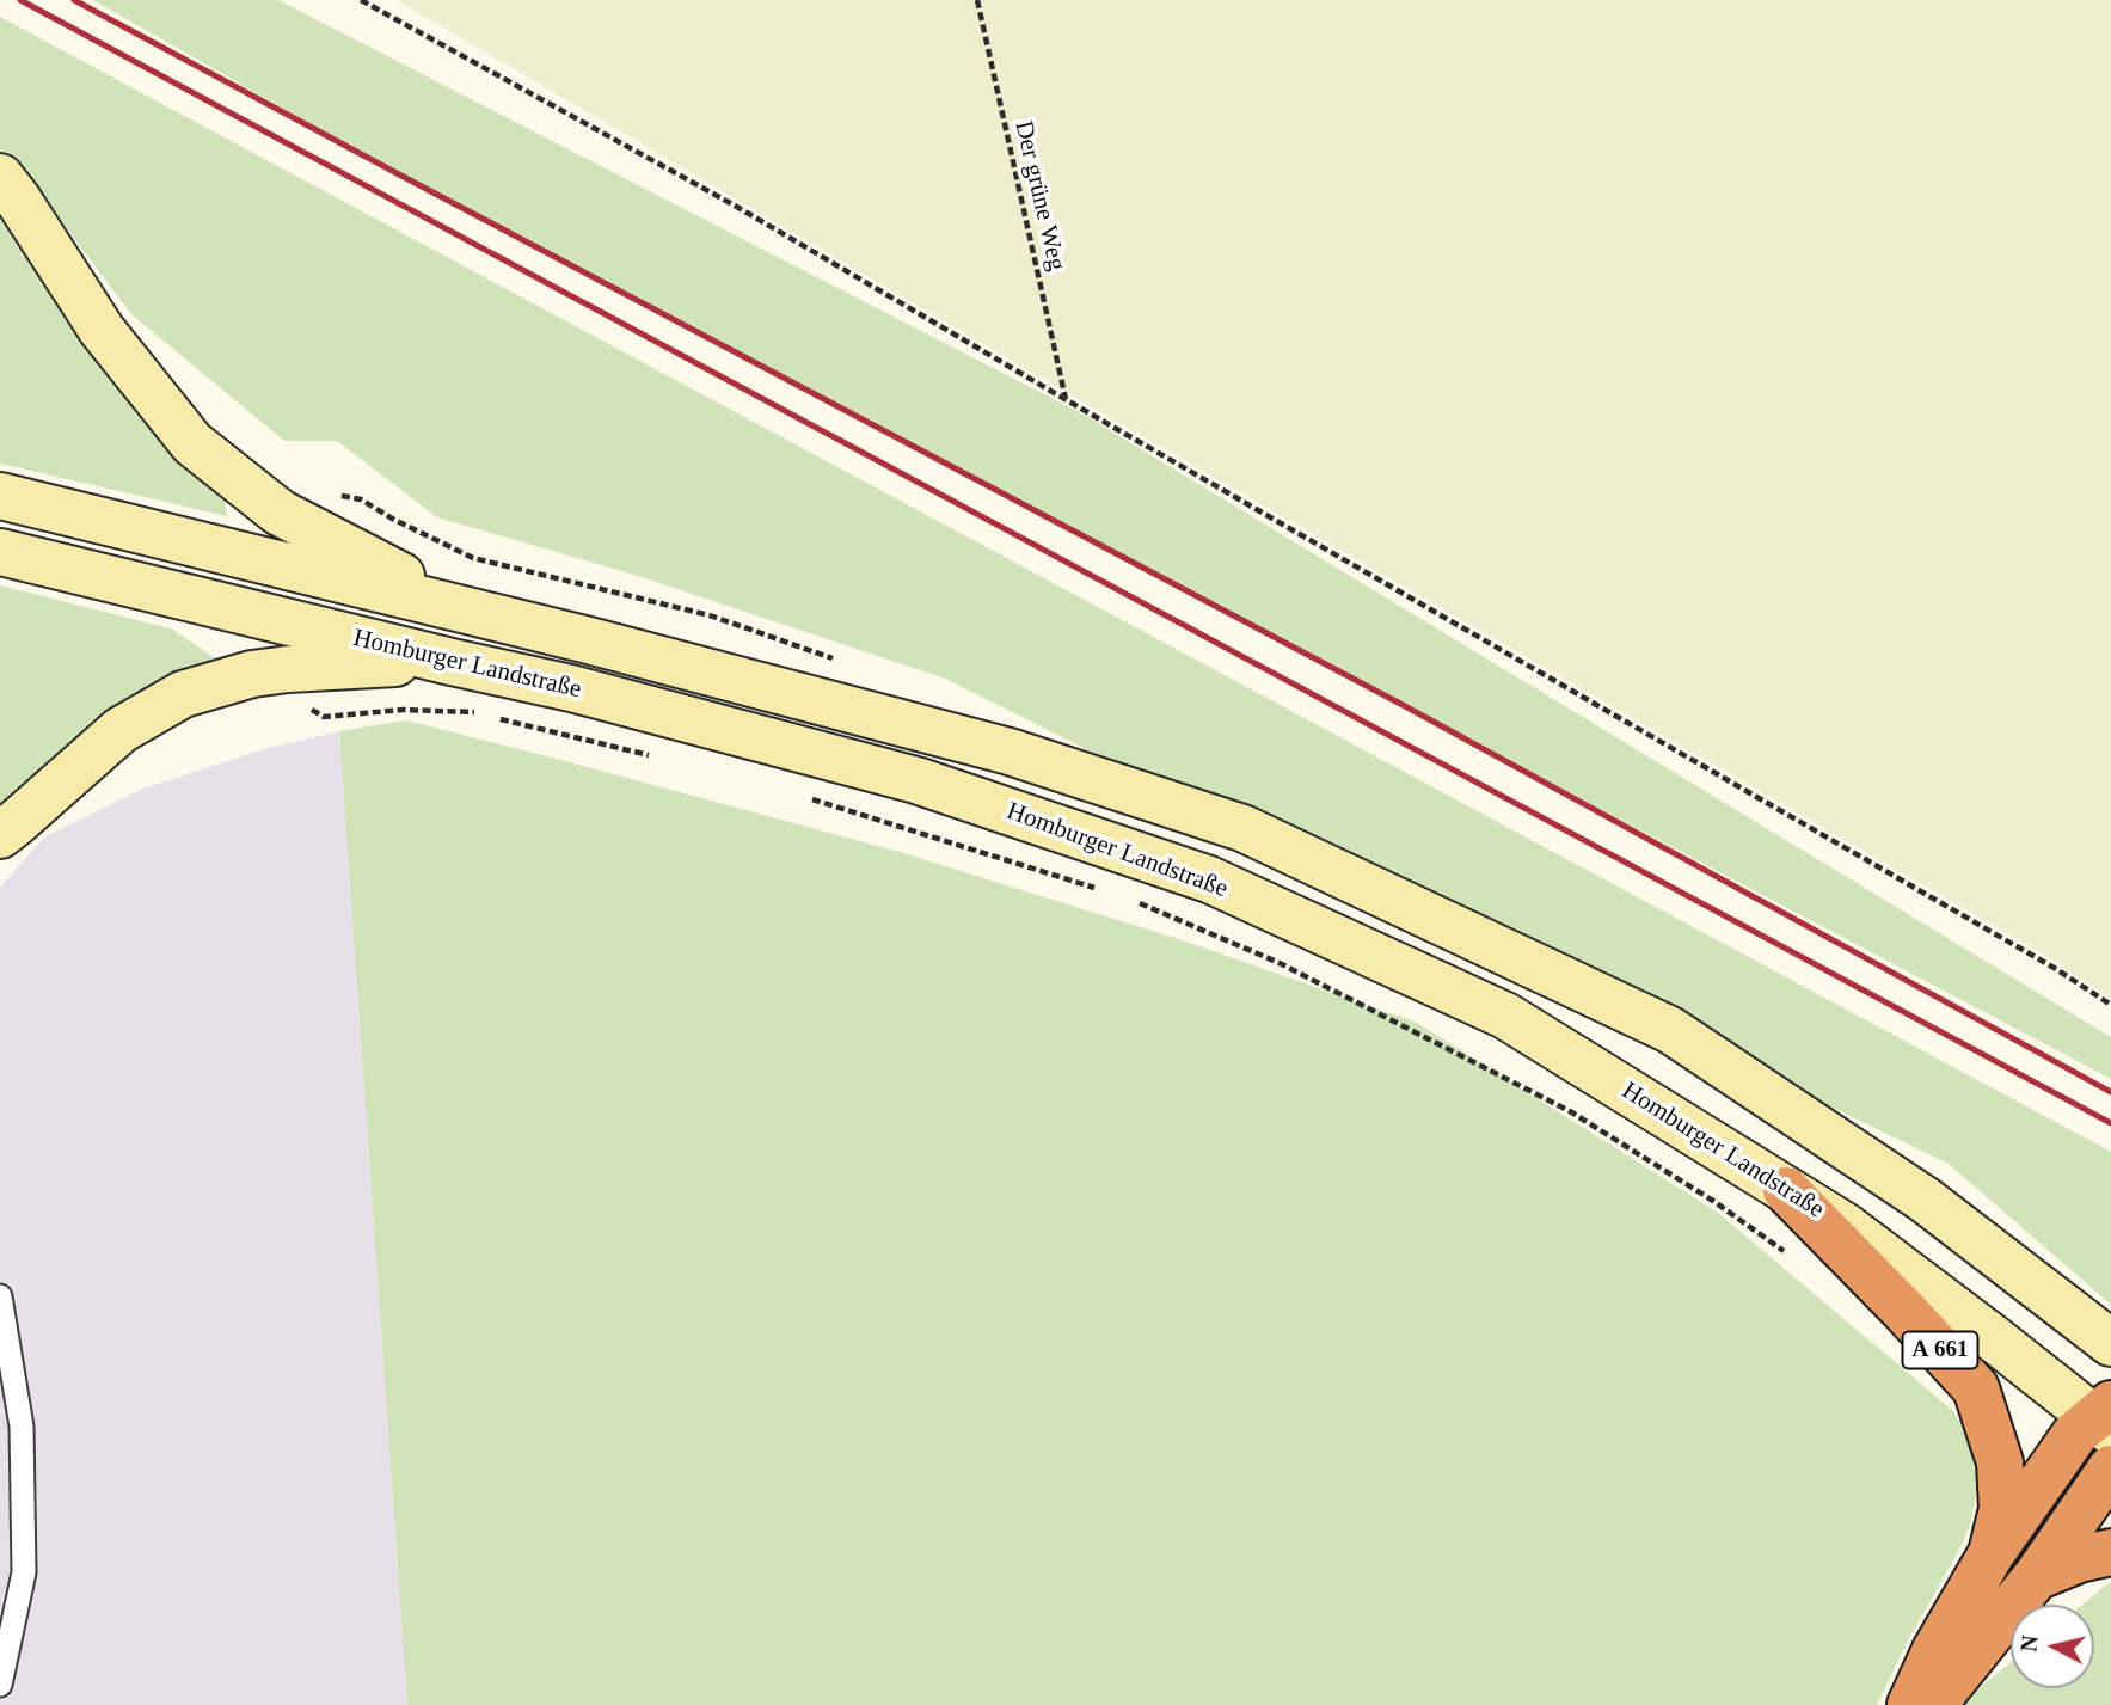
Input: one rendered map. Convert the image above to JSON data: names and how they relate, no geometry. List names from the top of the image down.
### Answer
{
  "streets": {
    "highway": ["A 661"],
    "main road": ["Homburger Landstraße"],
    "path": ["Der grüne Weg"]
  },
  "crossings": [
    ["Homburger Landstraße", "A 661"]
  ],
  "north": "left"
}
